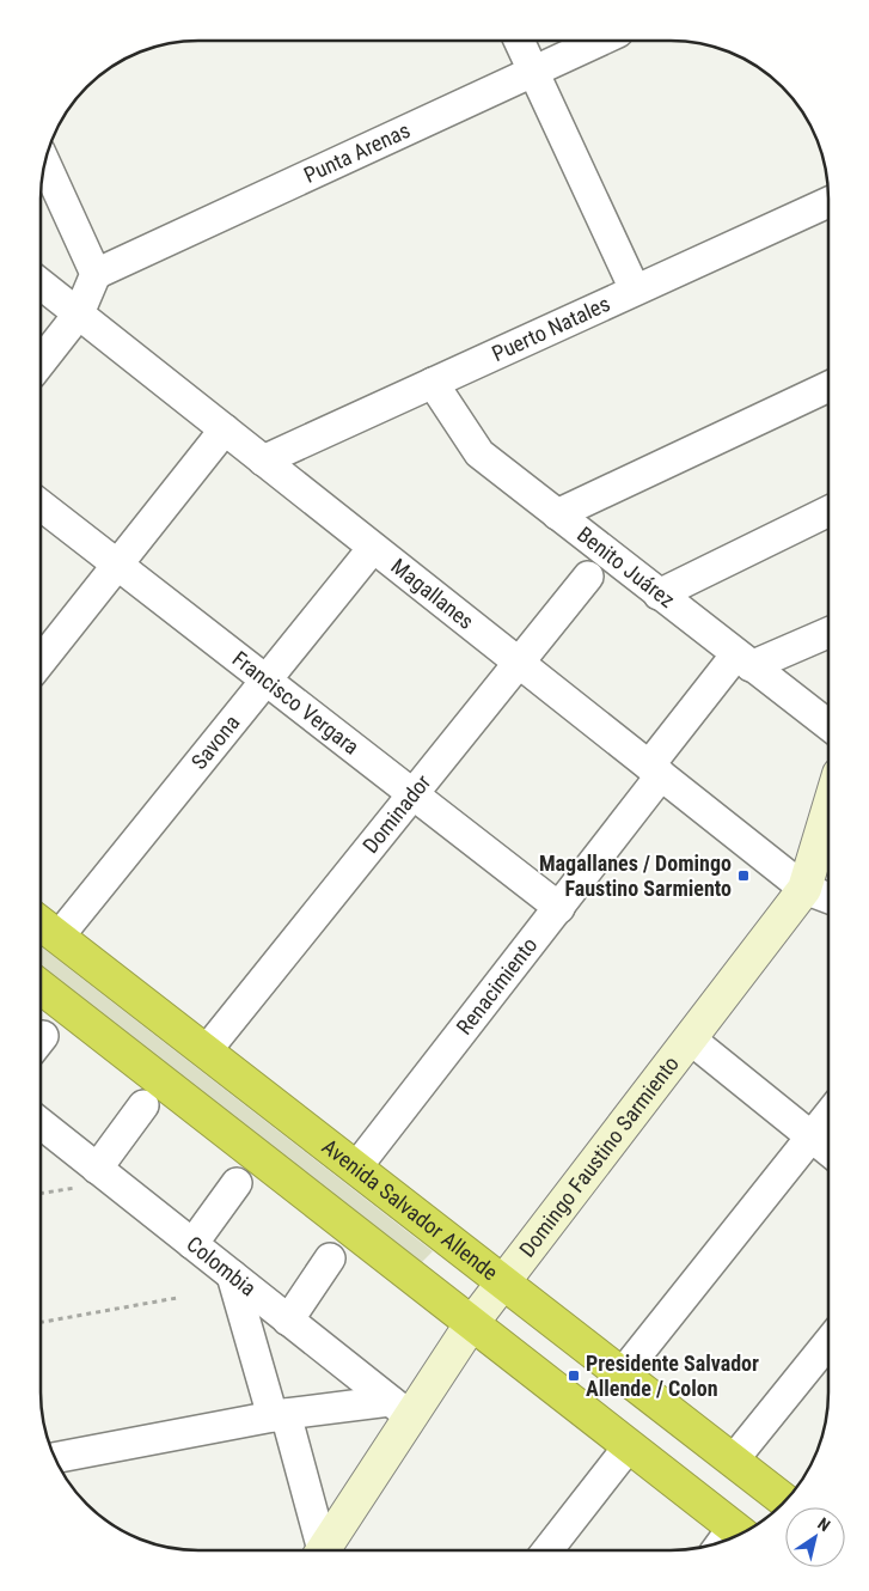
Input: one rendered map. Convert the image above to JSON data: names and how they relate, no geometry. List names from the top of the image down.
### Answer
{
  "streets": {
    "highway": ["Avenida Salvador Allende"],
    "main road": ["Domingo Faustino Sarmiento"],
    "street": [
      "Punta Arenas",
      "Puerto Natales",
      "Benito Juárez",
      "Magallanes",
      "Francisco Vergara",
      "Savona",
      "Dominador",
      "Renacimiento",
      "Colombia"
    ]
  },
  "crossings": [
    ["Puerto Natales", "Benito Juárez"],
    ["Puerto Natales", "Magallanes"],
    ["Benito Juárez", "Renacimiento"],
    ["Magallanes", "Savona"],
    ["Magallanes", "Dominador"],
    ["Magallanes", "Renacimiento"],
    ["Magallanes", "Domingo Faustino Sarmiento"],
    ["Francisco Vergara", "Savona"],
    ["Francisco Vergara", "Dominador"],
    ["Francisco Vergara", "Renacimiento"],
    ["Savona", "Avenida Salvador Allende"],
    ["Dominador", "Avenida Salvador Allende"],
    ["Renacimiento", "Avenida Salvador Allende"],
    ["Domingo Faustino Sarmiento", "Avenida Salvador Allende"],
    ["Domingo Faustino Sarmiento", "Colombia"]
  ],
  "places": {
    "transit": ["Magallanes / Domingo Faustino Sarmiento", "Presidente Salvador Allende / Colon"]
  },
  "north": "top right"
}
